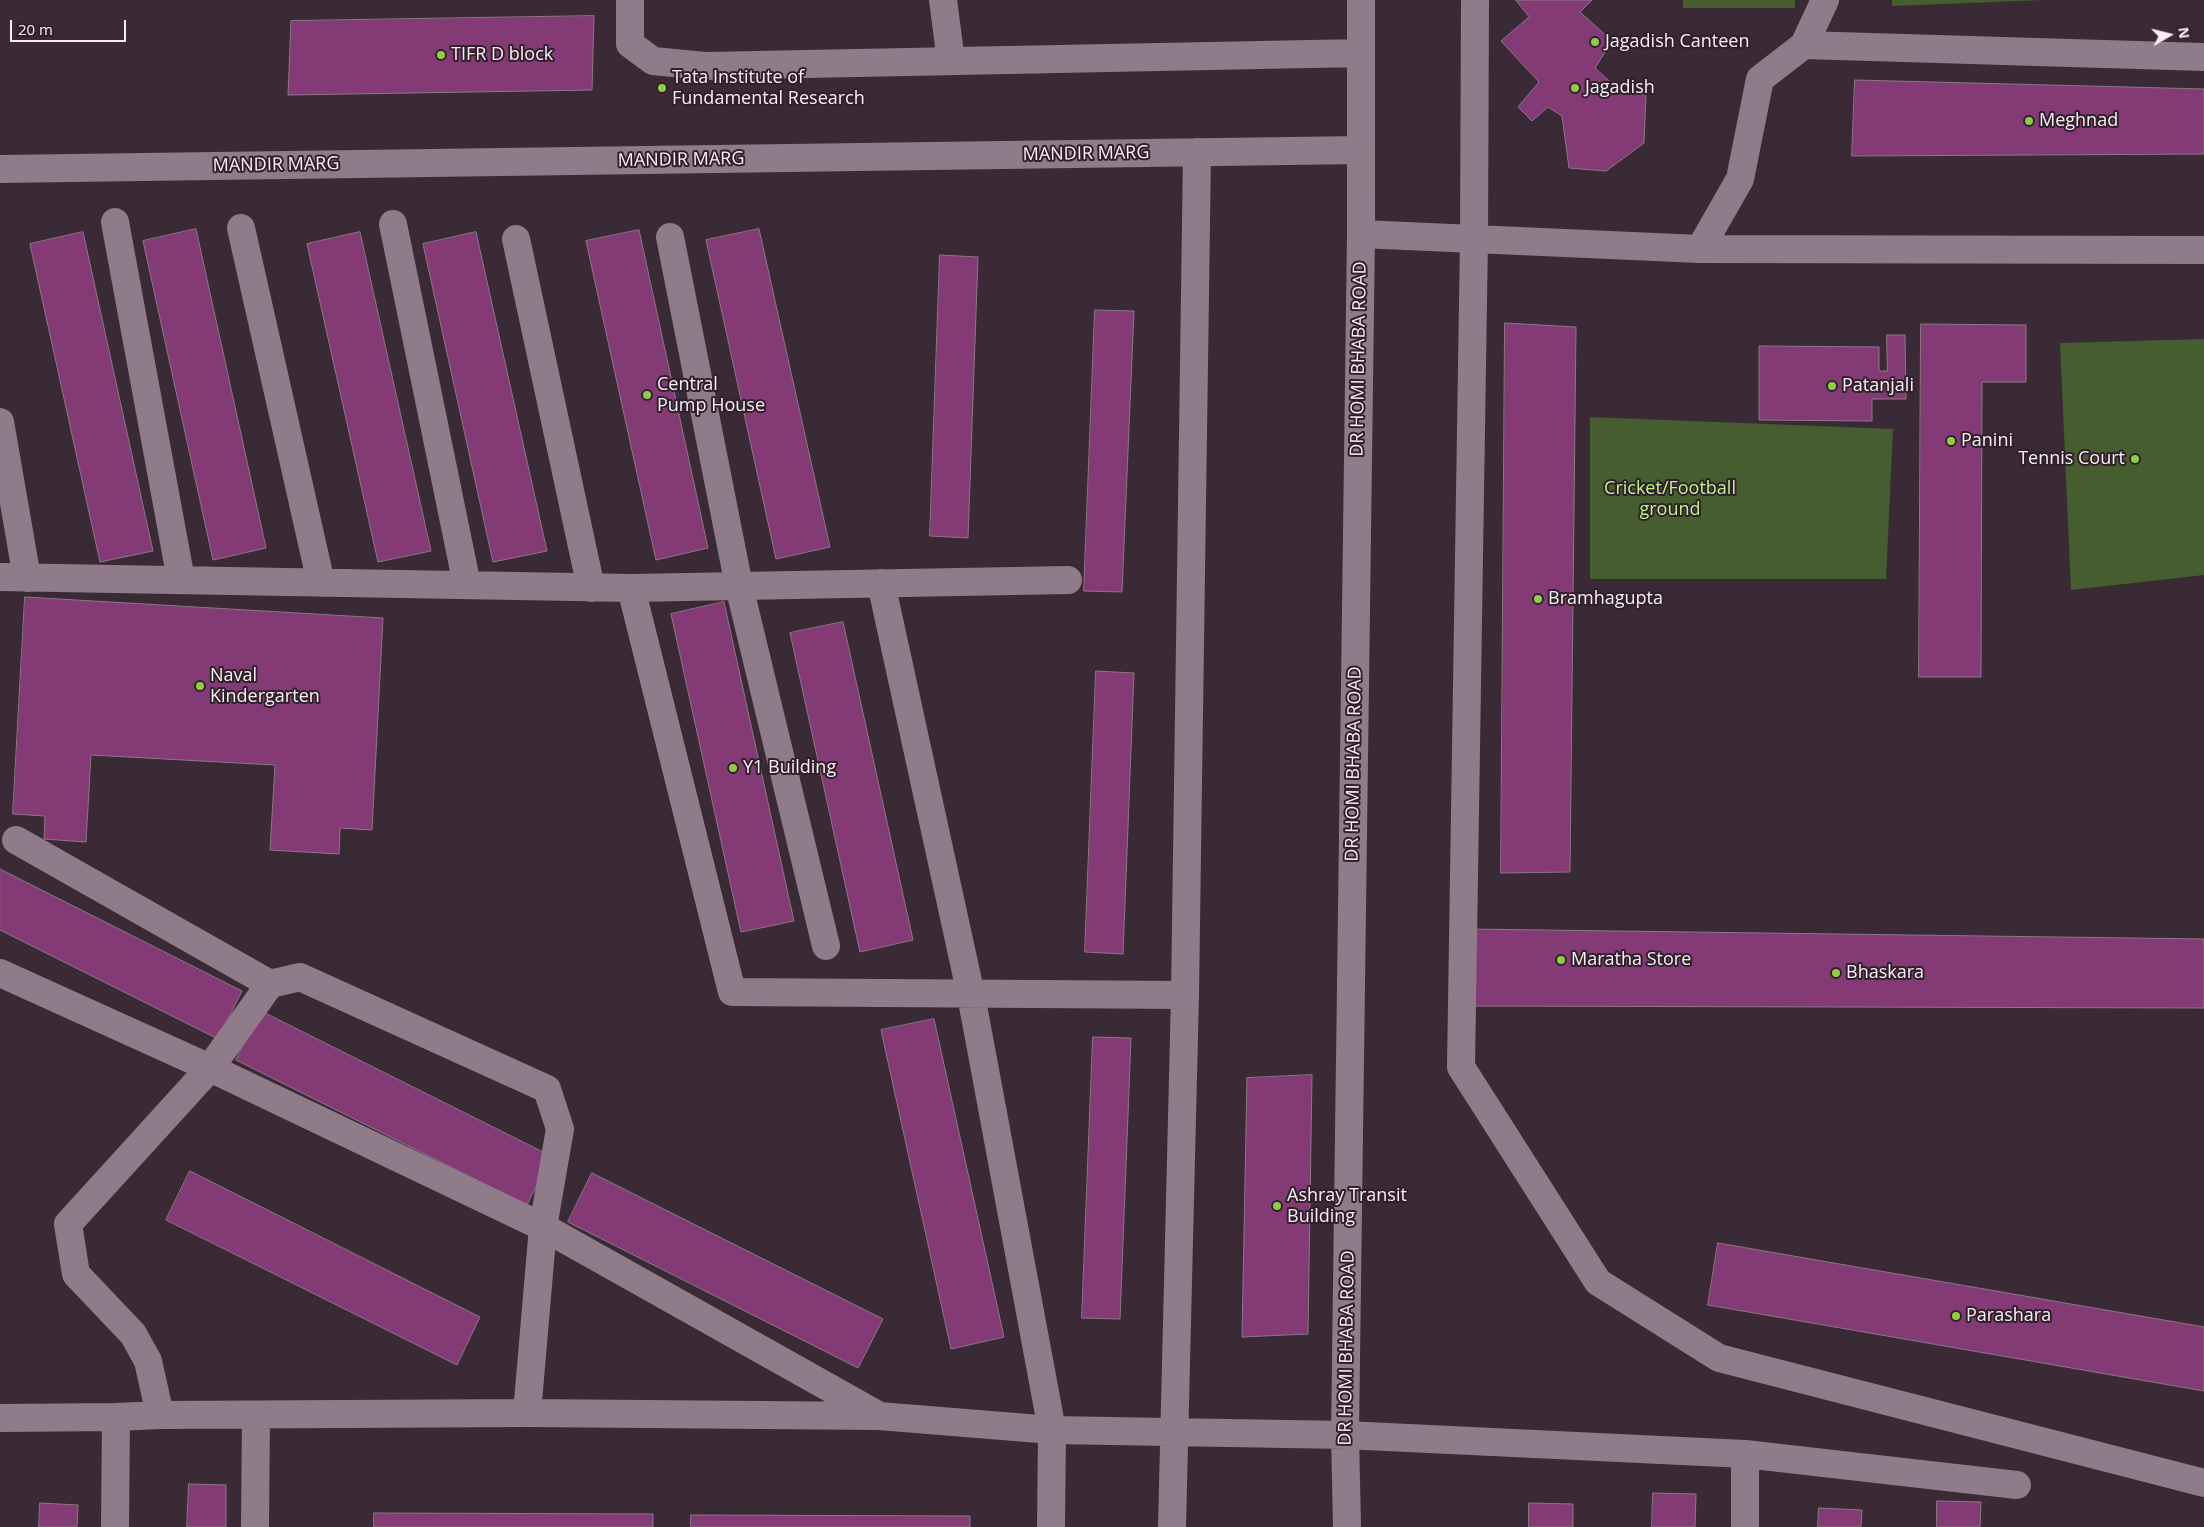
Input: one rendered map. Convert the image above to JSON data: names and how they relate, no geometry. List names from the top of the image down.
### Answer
{
  "streets": {
    "street": ["MANDIR MARG", "DR HOMI BHABA ROAD"]
  },
  "crossings": [
    ["MANDIR MARG", "DR HOMI BHABA ROAD"]
  ],
  "parks": ["Cricket/Football ground"],
  "places": [
    "Jagadish Canteen",
    "TIFR D block",
    "Tata Institute of Fundamental Research",
    "Jagadish",
    "Meghnad",
    "Patanjali",
    "Central Pump House",
    "Panini",
    "Tennis Court",
    "Bramhagupta",
    "Naval Kindergarten",
    "Y1 Building",
    "Maratha Store",
    "Bhaskara",
    "Ashray Transit Building",
    "Parashara"
  ],
  "scale_bar": "20 m",
  "north": "right"
}
